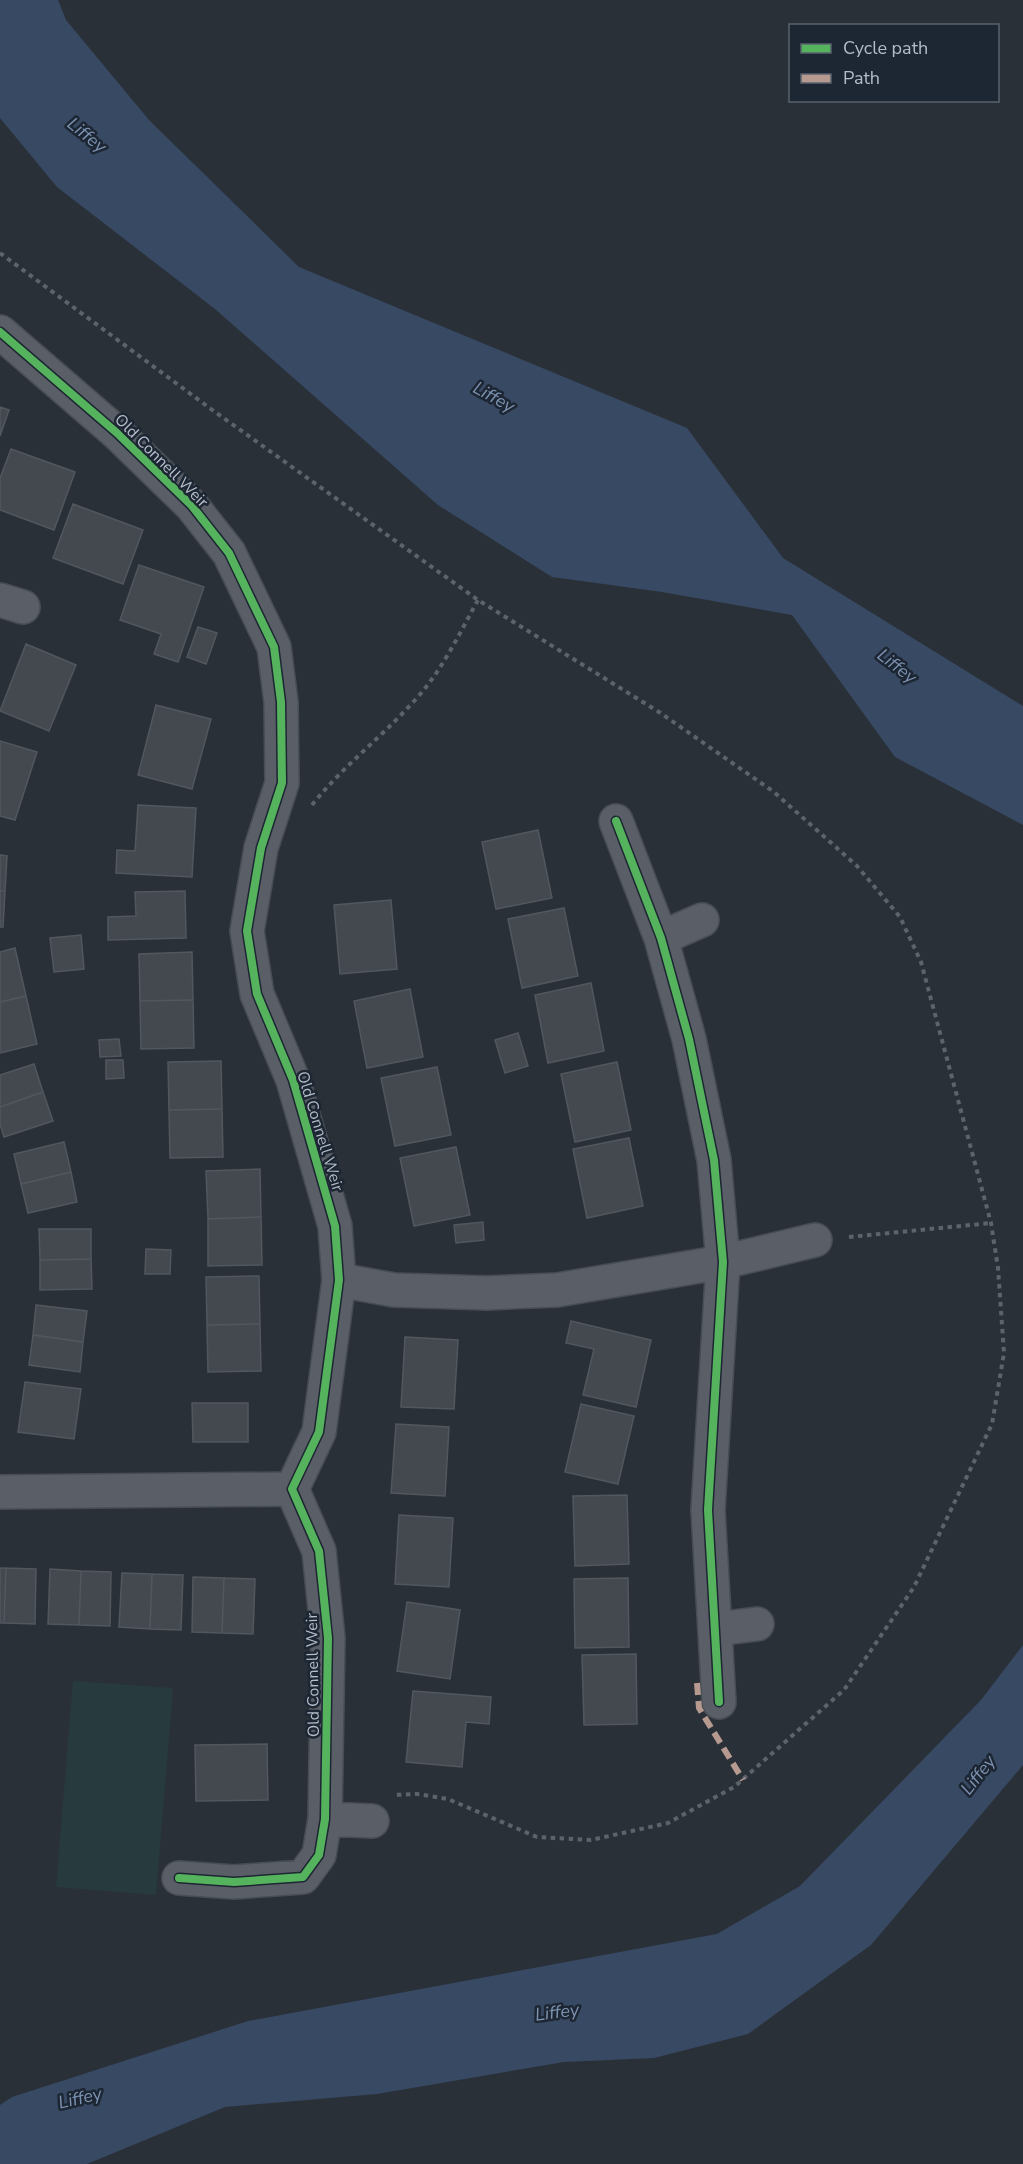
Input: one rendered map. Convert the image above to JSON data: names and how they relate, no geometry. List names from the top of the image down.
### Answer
{
  "streets": {
    "street": ["Old Connell Weir"]
  },
  "water": ["Liffey"],
  "legend": ["Cycle path", "Path"]
}
